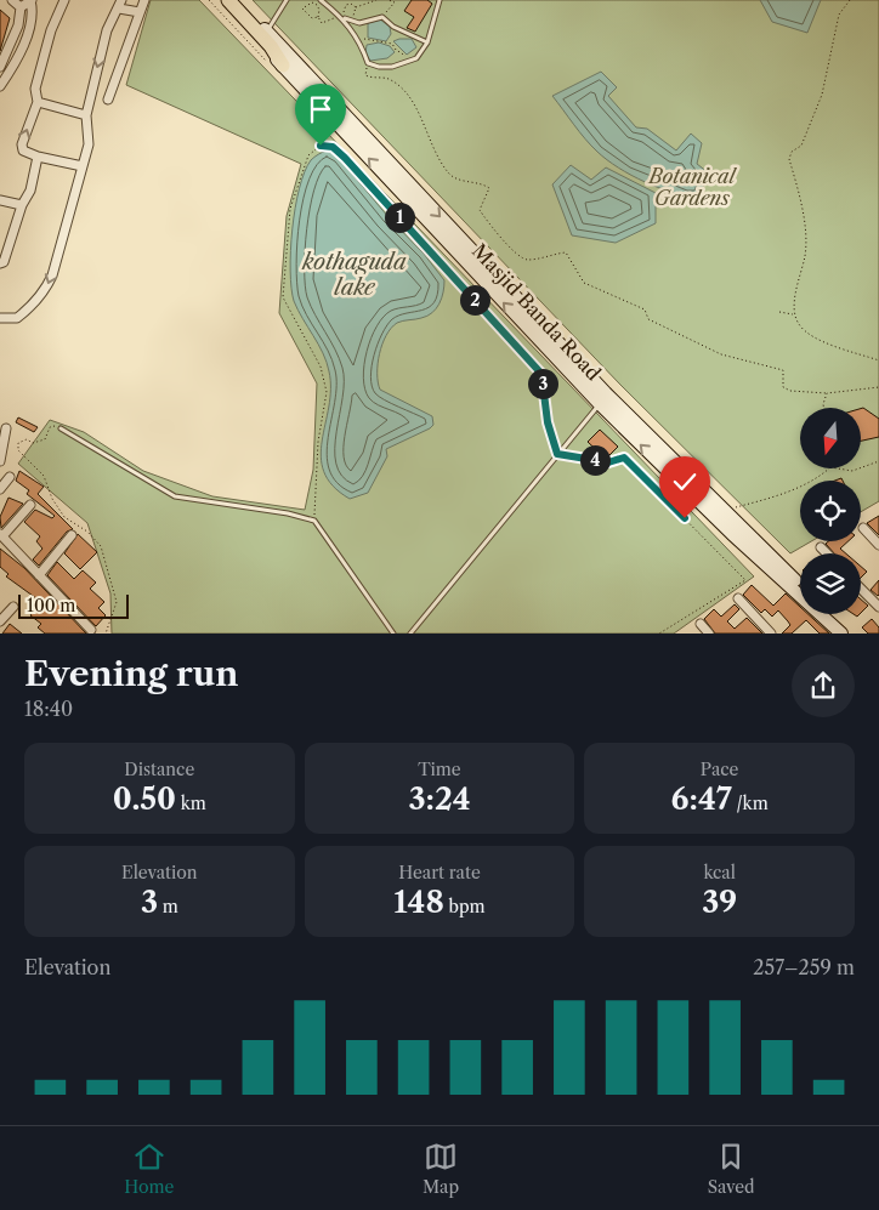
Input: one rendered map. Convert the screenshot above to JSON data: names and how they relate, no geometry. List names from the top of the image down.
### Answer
{
  "streets": {
    "main road": ["Masjid Banda Road"]
  },
  "water": ["kothaguda lake"],
  "parks": ["Botanical Gardens"],
  "scale_bar": "100 m",
  "north": "bottom",
  "page": {
    "pins": [
      "1",
      "2",
      "3",
      "4"
    ],
    "scale": "100 m",
    "heading": ["Evening run", "18:40"],
    "stats": [
      ["Distance", "0.50 km"],
      ["Time", "3:24"],
      ["Pace", "6:47 /km"],
      ["Elevation", "3 m"],
      ["Heart rate", "148 bpm"],
      ["kcal", "39"]
    ],
    "chart": ["Elevation", "257–259 m"],
    "tabs": ["Home", "Map", "Saved"]
  }
}
